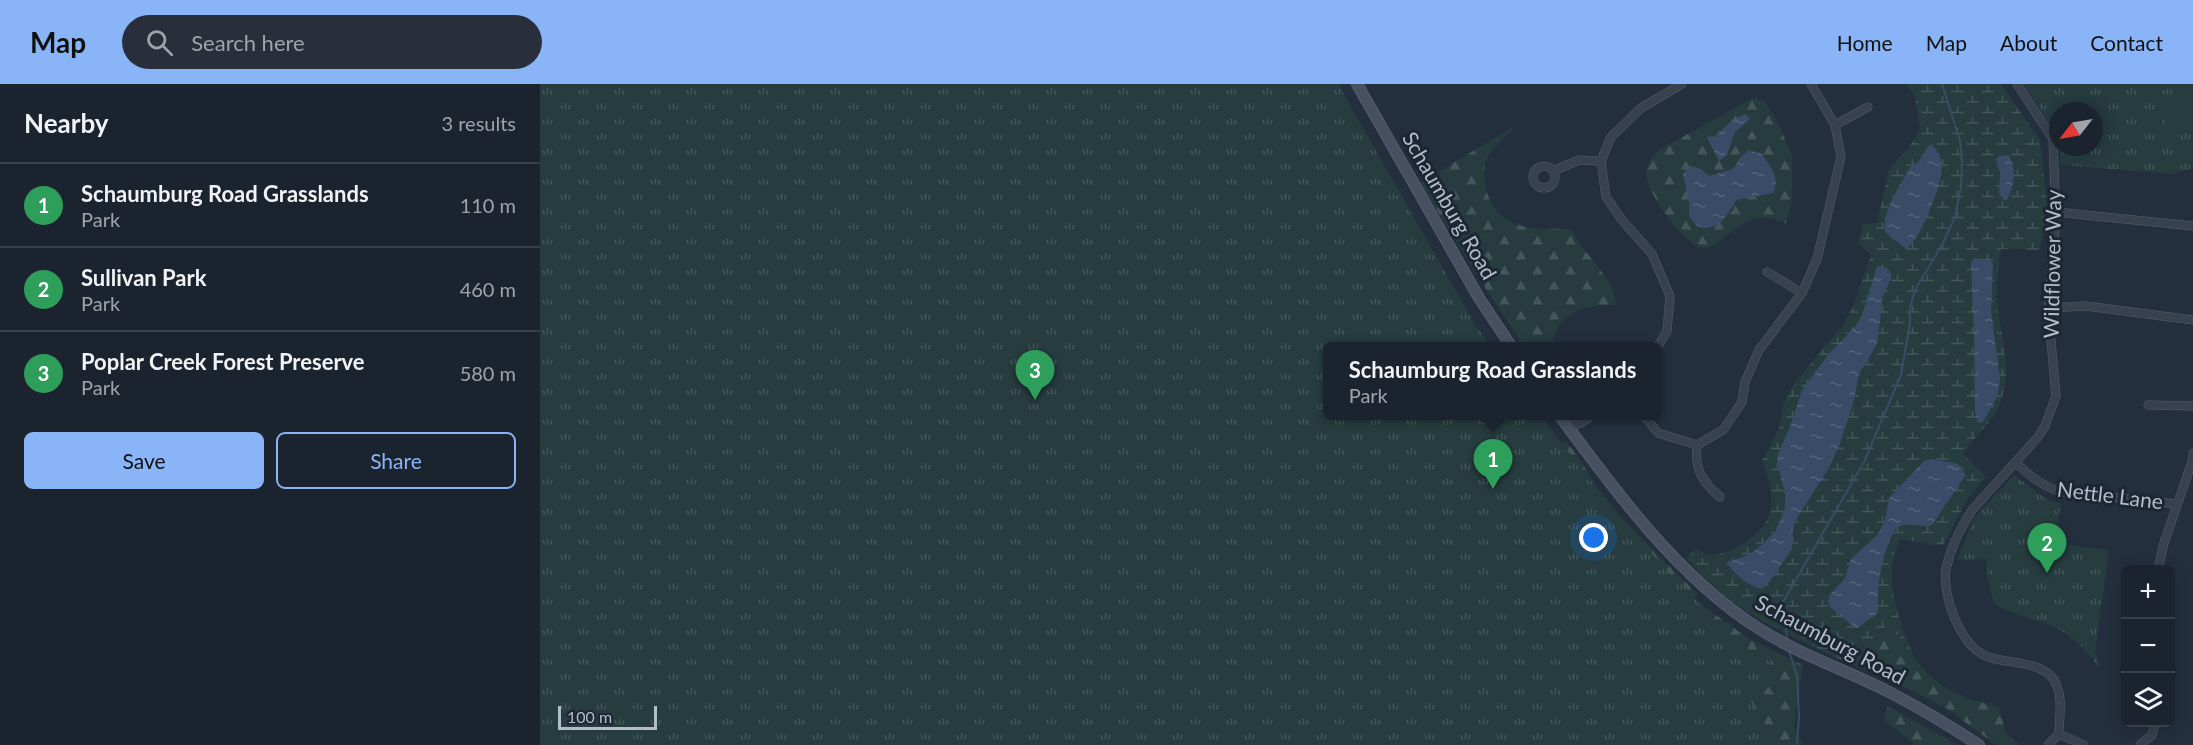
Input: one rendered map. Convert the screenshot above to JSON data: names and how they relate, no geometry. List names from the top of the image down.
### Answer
{
  "streets": {
    "main road": ["Schaumburg Road"],
    "street": ["Wildflower Way", "Nettle Lane"]
  },
  "crossings": [
    ["Wildflower Way", "Nettle Lane"]
  ],
  "scale_bar": "100 m",
  "north": "bottom left",
  "page": {
    "header": "Map",
    "search": "Search here",
    "nav": [
      "Home",
      "Map",
      "About",
      "Contact"
    ],
    "heading": ["Nearby", "3 results"],
    "list": [
      {
        "mark": "1",
        "name": "Schaumburg Road Grasslands",
        "note": "Park",
        "value": "110 m"
      },
      {
        "mark": "2",
        "name": "Sullivan Park",
        "note": "Park",
        "value": "460 m"
      },
      {
        "mark": "3",
        "name": "Poplar Creek Forest Preserve",
        "note": "Park",
        "value": "580 m"
      }
    ],
    "popup": ["Schaumburg Road Grasslands", "Park"],
    "pins": ["3", "1", "2"],
    "buttons": ["Save", "Share"],
    "map_buttons": ["+", "−"],
    "scale": "100 m"
  }
}
